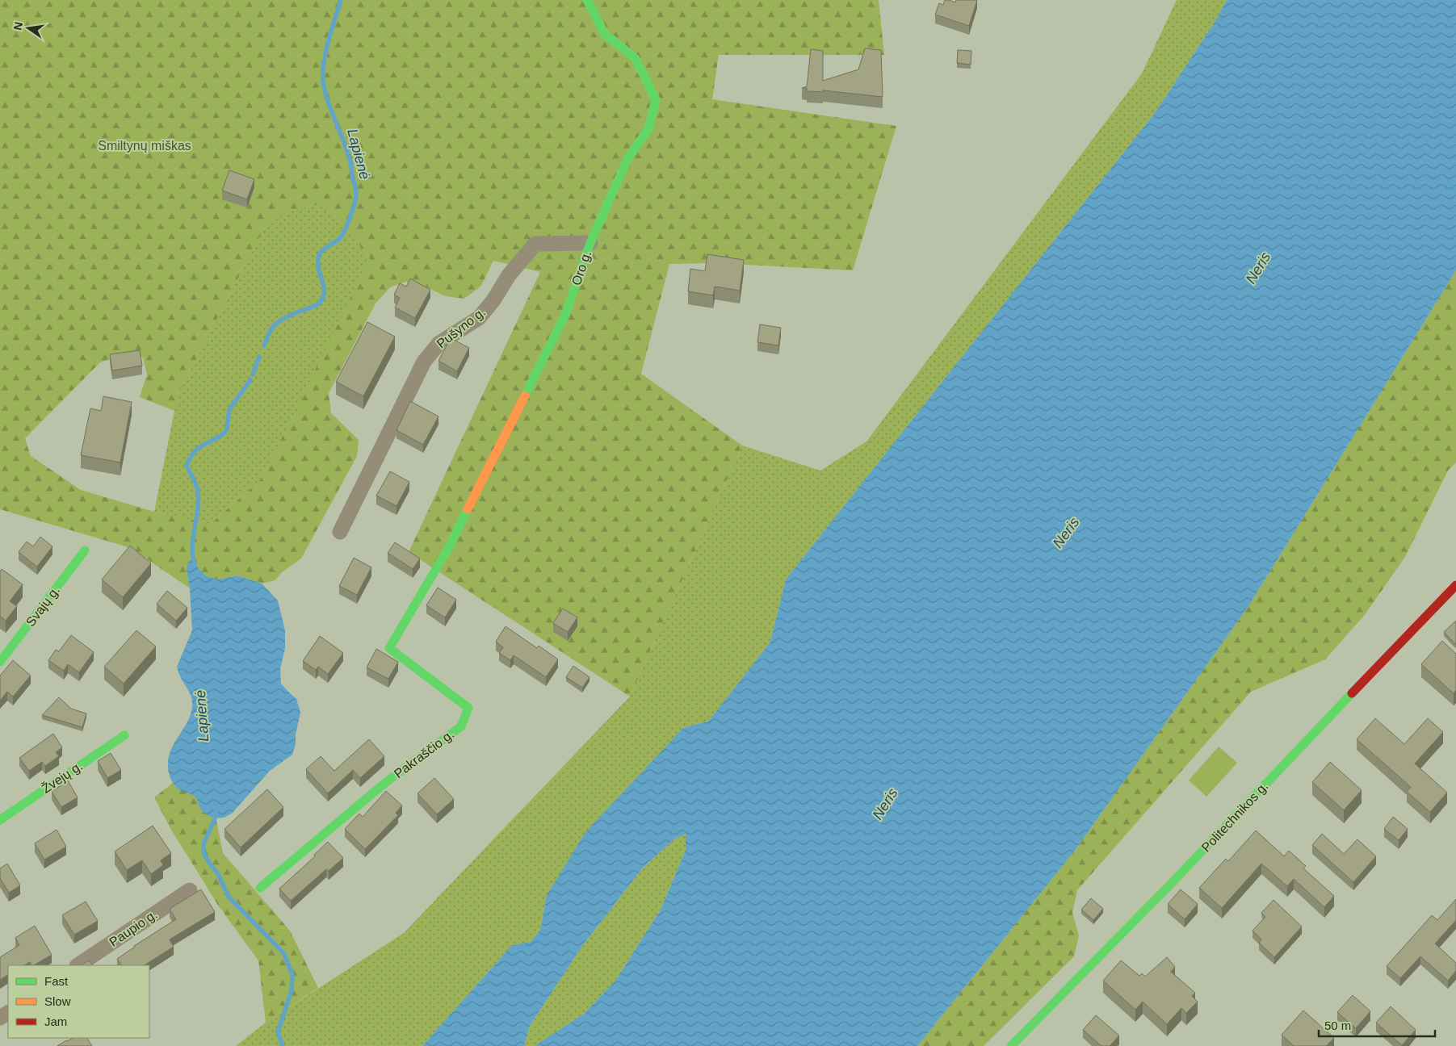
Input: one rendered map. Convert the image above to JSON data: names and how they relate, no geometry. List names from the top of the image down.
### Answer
{
  "streets": {
    "street": [
      "Oro g.",
      "Pušyno g.",
      "Svajų g.",
      "Pakraščio g.",
      "Žvejų g.",
      "Politechnikos g.",
      "Paupio g."
    ]
  },
  "crossings": [
    ["Oro g.", "Pušyno g."],
    ["Oro g.", "Pakraščio g."]
  ],
  "water": ["Lapienė", "Neris"],
  "parks": ["Smiltynų miškas"],
  "legend": ["Fast", "Slow", "Jam"],
  "scale_bar": "50 m",
  "north": "left"
}
